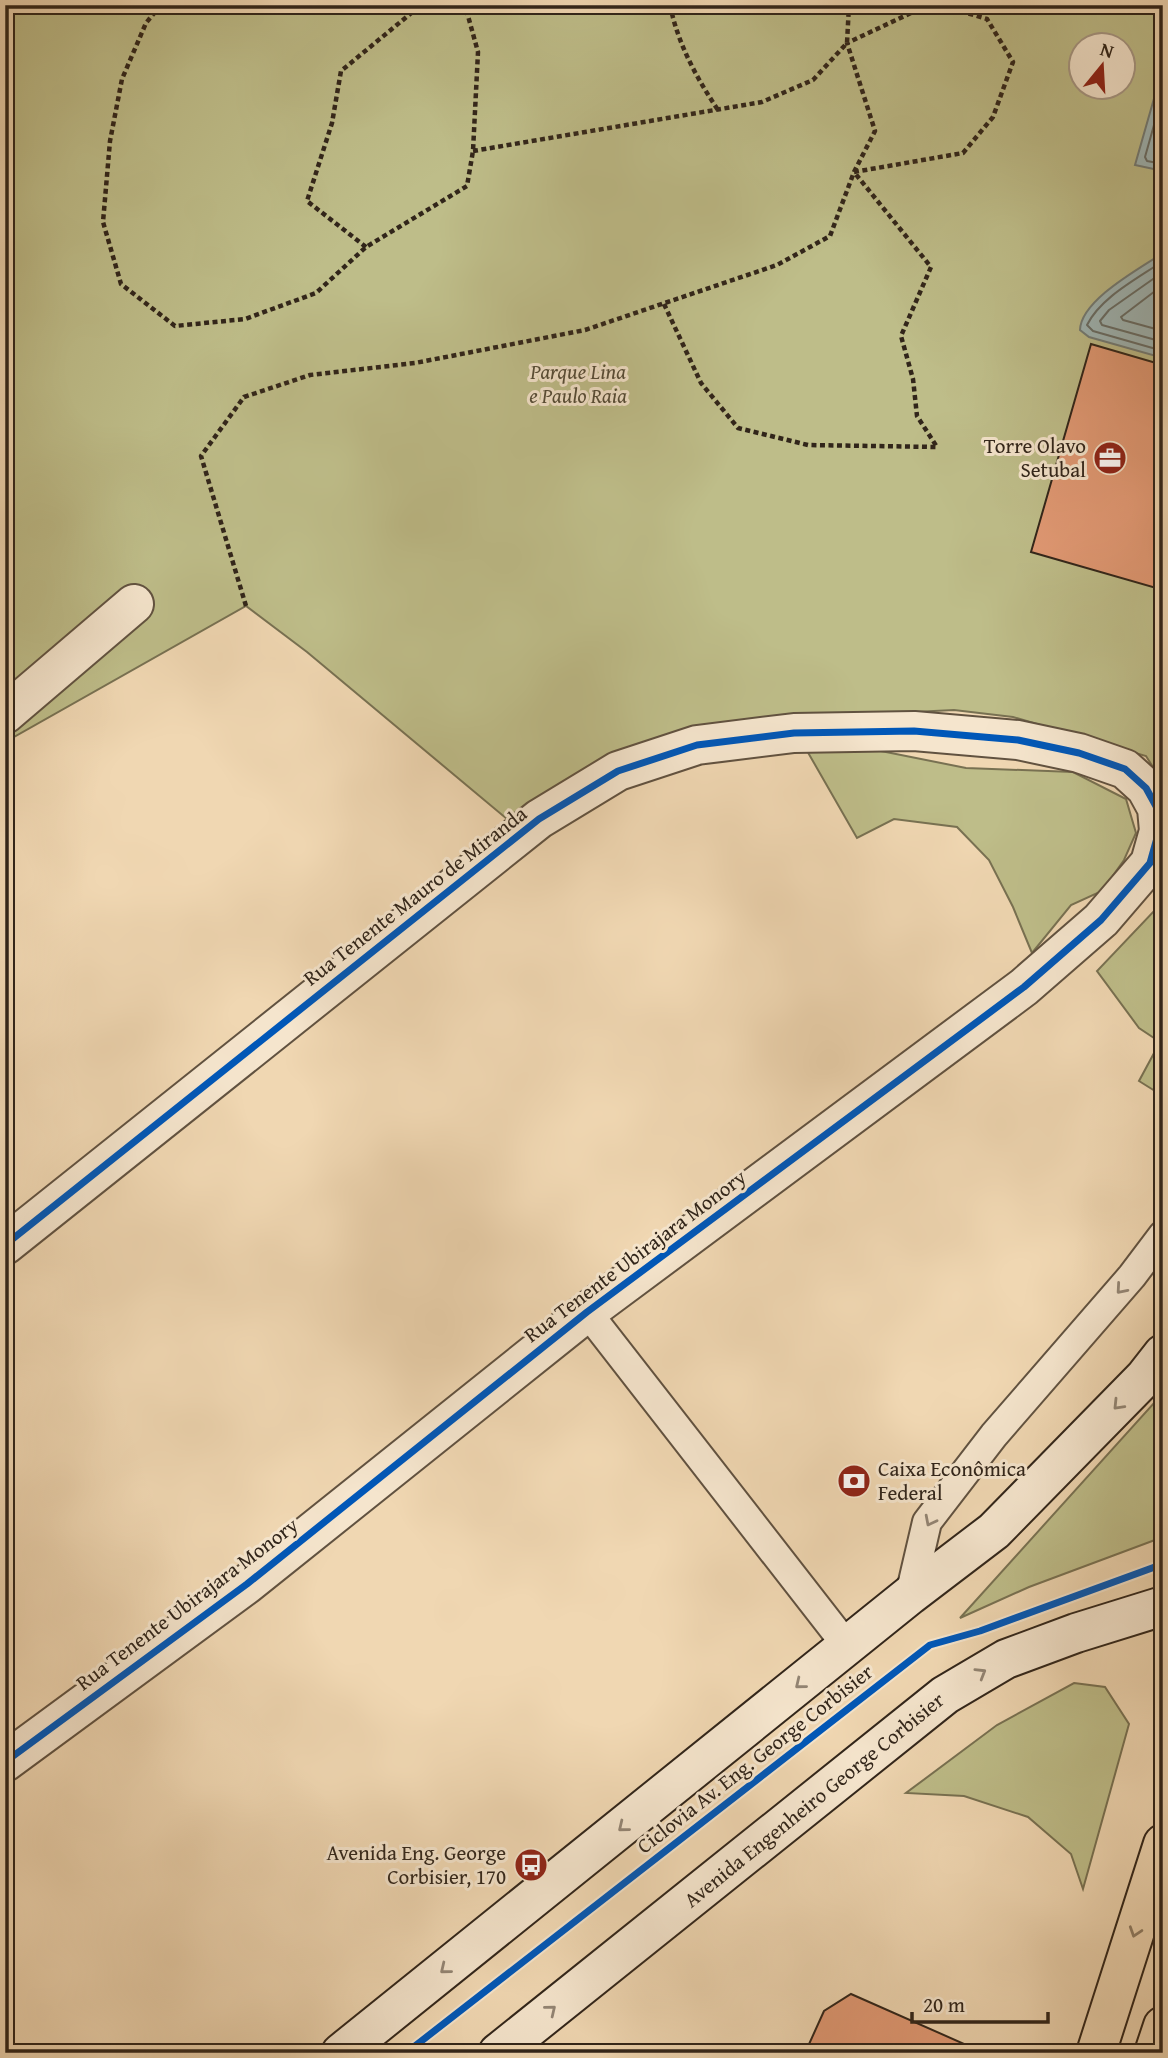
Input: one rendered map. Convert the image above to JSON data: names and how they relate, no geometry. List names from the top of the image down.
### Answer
{
  "streets": {
    "street": ["Rua Tenente Mauro de Miranda", "Rua Tenente Ubirajara Monory", "Avenida Engenheiro George Corbisier"],
    "cycle path": ["Ciclovia Av. Eng. George Corbisier"]
  },
  "crossings": [
    ["Rua Tenente Mauro de Miranda", "Rua Tenente Ubirajara Monory"]
  ],
  "parks": ["Parque Lina e Paulo Raia"],
  "places": {
    "office": ["Torre Olavo Setubal"],
    "bank": ["Caixa Econômica Federal"],
    "bus stop": ["Avenida Eng. George Corbisier, 170"]
  },
  "scale_bar": "20 m",
  "north": "top"
}
